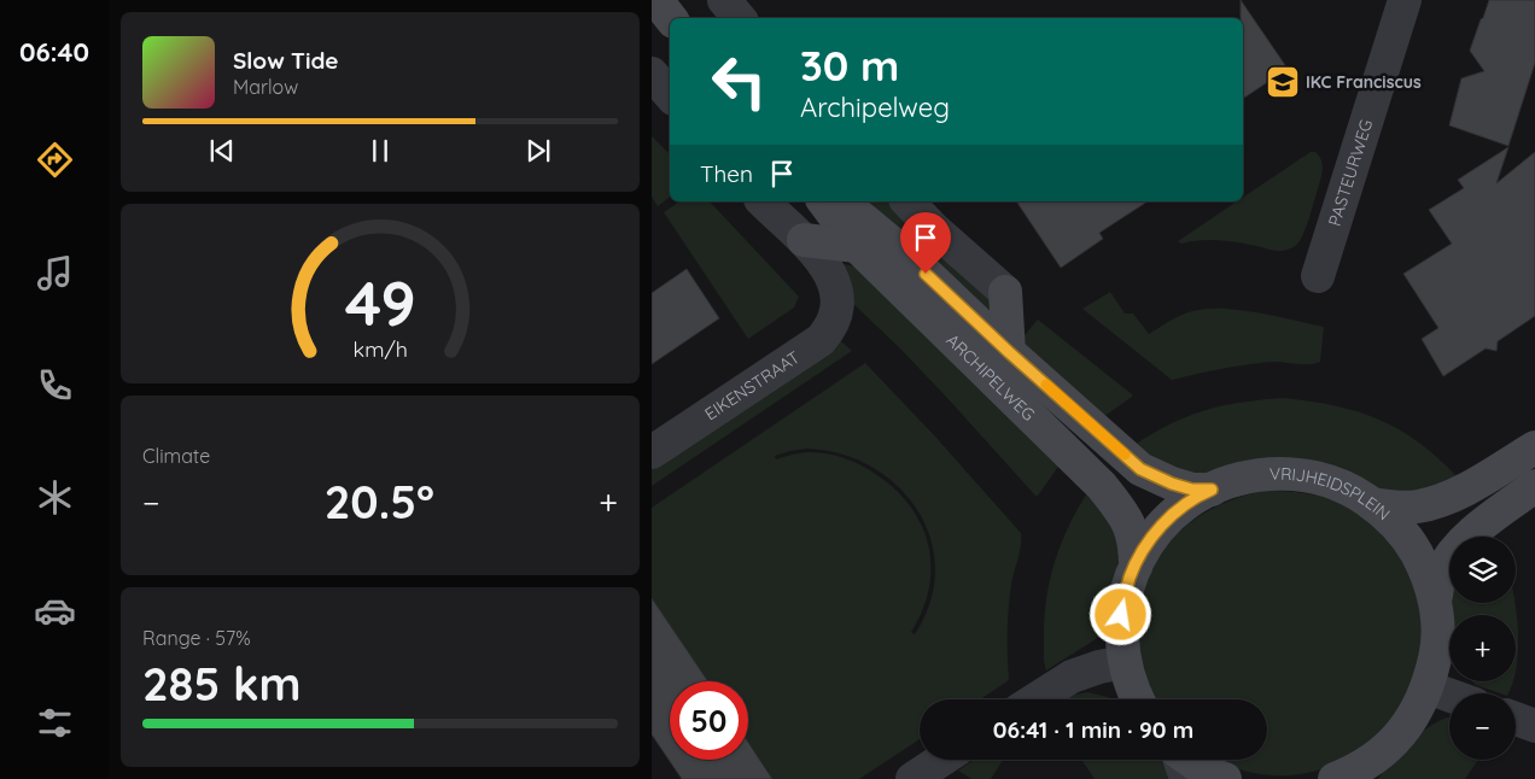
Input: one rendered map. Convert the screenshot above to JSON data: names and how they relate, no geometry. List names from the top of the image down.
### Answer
{
  "streets": {
    "main road": ["ARCHIPELWEG", "VRIJHEIDSPLEIN"],
    "street": ["PASTEURWEG", "EIKENSTRAAT"]
  },
  "crossings": [
    ["ARCHIPELWEG", "VRIJHEIDSPLEIN"]
  ],
  "places": {
    "school or university": ["IKC Franciscus"]
  },
  "page": {
    "tabs": "06:40",
    "turn": ["30 m", "Archipelweg"],
    "song": ["Slow Tide", "Marlow"],
    "then": "Then",
    "tile": [
      "Climate",
      ["Range · 57%", "285 km"]
    ],
    "heat": ["−", "20.5°", "+"],
    "map_buttons": ["+", "−"],
    "limit": "50",
    "trip": "06:41 · 1 min · 90 m",
    "gauge": ["49", "km/h"]
  }
}
